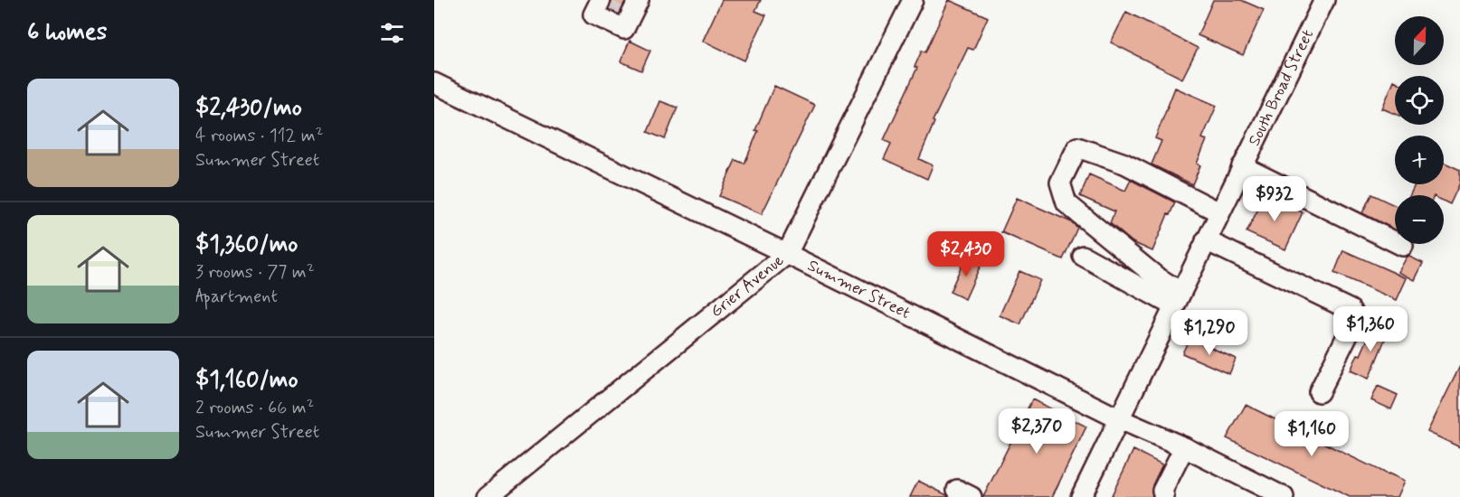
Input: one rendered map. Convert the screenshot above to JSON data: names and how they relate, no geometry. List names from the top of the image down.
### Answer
{
  "streets": {
    "street": ["South Broad Street", "Grier Avenue", "Summer Street"]
  },
  "crossings": [
    ["South Broad Street", "Summer Street"],
    ["Grier Avenue", "Summer Street"]
  ],
  "north": "top",
  "page": {
    "heading": "6 homes",
    "map_buttons": ["+", "−"],
    "list": [
      {
        "name": "$2,430/mo",
        "note": "4 rooms · 112 m² · Summer Street"
      },
      {
        "name": "$1,360/mo",
        "note": "3 rooms · 77 m² · Apartment"
      },
      {
        "name": "$1,160/mo",
        "note": "2 rooms · 66 m² · Summer Street"
      }
    ],
    "price": [
      "$932",
      "$2,430",
      "$1,360",
      "$1,290",
      "$2,370",
      "$1,160"
    ]
  }
}
